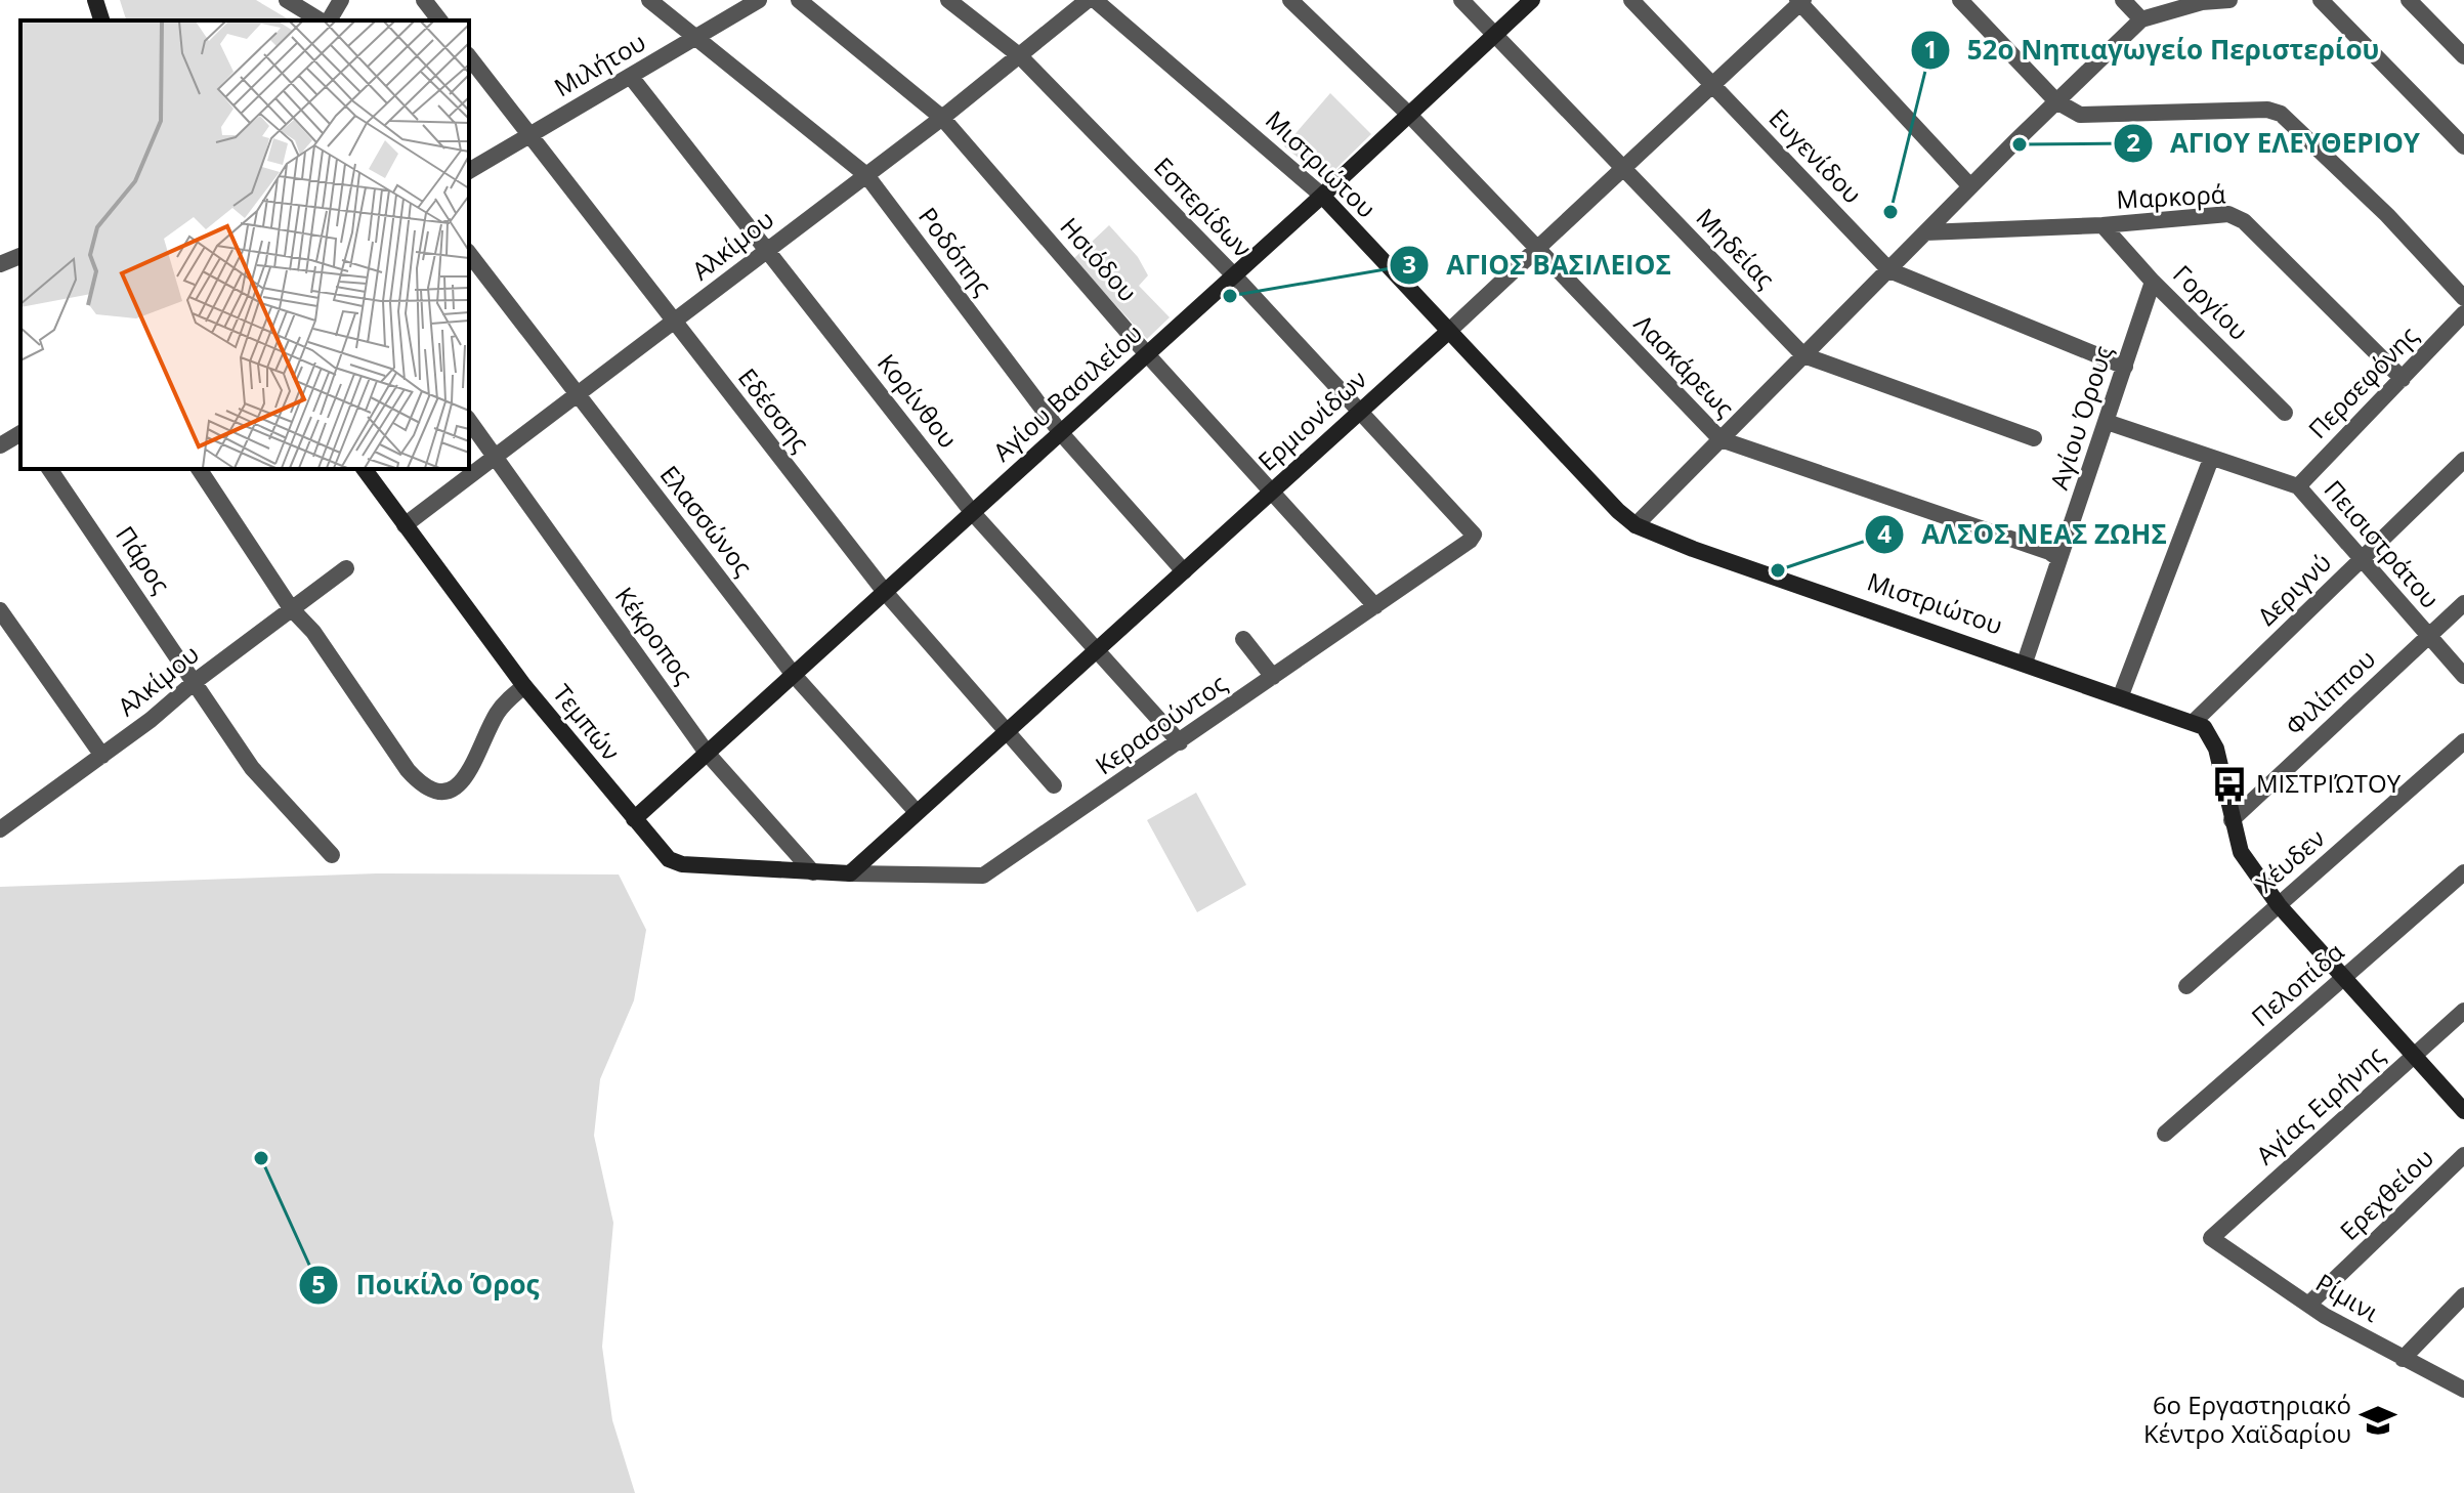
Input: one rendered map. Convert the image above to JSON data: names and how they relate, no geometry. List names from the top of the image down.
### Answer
{
  "streets": {
    "street": [
      "Μιλήτου",
      "Ευγενίδου",
      "Μιστριώτου",
      "Μαρκορά",
      "Εσπερίδων",
      "Αλκίμου",
      "Μηδείας",
      "Ροδόπης",
      "Ησιόδου",
      "Γοργίου",
      "Λασκάρεως",
      "Περσεφόνης",
      "Αγίου Βασιλείου",
      "Κορίνθου",
      "Εδέσσης",
      "Αγίου Όρους",
      "Ερμιονίδων",
      "Ελασσώνος",
      "Πεισιστράτου",
      "Πάρος",
      "Δεριγνύ",
      "Κέκροπος",
      "Φιλίππου",
      "Τεμπών",
      "Κερασούντος",
      "Χέυδεν",
      "Πελοπίδα",
      "Αγίας Ειρήνης",
      "Ερεχθείου",
      "Ρίμινι"
    ]
  },
  "crossings": [
    ["Μιλήτου", "Ροδόπης"],
    ["Μιλήτου", "Κορίνθου"],
    ["Μιλήτου", "Εδέσσης"],
    ["Ευγενίδου", "Αγίου Όρους"],
    ["Ευγενίδου", "Ερμιονίδων"],
    ["Μιστριώτου", "Αγίου Βασιλείου"],
    ["Μιστριώτου", "Αγίου Όρους"],
    ["Μιστριώτου", "Ερμιονίδων"],
    ["Μιστριώτου", "Δεριγνύ"],
    ["Μαρκορά", "Γοργίου"],
    ["Μαρκορά", "Περσεφόνης"],
    ["Εσπερίδων", "Αλκίμου"],
    ["Εσπερίδων", "Αγίου Βασιλείου"],
    ["Εσπερίδων", "Ερμιονίδων"],
    ["Εσπερίδων", "Κερασούντος"],
    ["Αλκίμου", "Ροδόπης"],
    ["Αλκίμου", "Ησιόδου"],
    ["Αλκίμου", "Κορίνθου"],
    ["Αλκίμου", "Εδέσσης"],
    ["Αλκίμου", "Ελασσώνος"],
    ["Αλκίμου", "Πάρος"],
    ["Αλκίμου", "Κέκροπος"],
    ["Αλκίμου", "Τεμπών"],
    ["Μηδείας", "Αγίου Βασιλείου"],
    ["Μηδείας", "Ερμιονίδων"],
    ["Ροδόπης", "Αγίου Βασιλείου"],
    ["Ροδόπης", "Ερμιονίδων"],
    ["Ησιόδου", "Αγίου Βασιλείου"],
    ["Ησιόδου", "Ερμιονίδων"],
    ["Ησιόδου", "Κερασούντος"],
    ["Γοργίου", "Αγίου Όρους"],
    ["Λασκάρεως", "Αγίου Βασιλείου"],
    ["Λασκάρεως", "Αγίου Όρους"],
    ["Λασκάρεως", "Ερμιονίδων"],
    ["Περσεφόνης", "Πεισιστράτου"],
    ["Αγίου Βασιλείου", "Κορίνθου"],
    ["Αγίου Βασιλείου", "Εδέσσης"],
    ["Αγίου Βασιλείου", "Ελασσώνος"],
    ["Αγίου Βασιλείου", "Κέκροπος"],
    ["Αγίου Βασιλείου", "Τεμπών"],
    ["Κορίνθου", "Ερμιονίδων"],
    ["Κορίνθου", "Κερασούντος"],
    ["Εδέσσης", "Ερμιονίδων"],
    ["Αγίου Όρους", "Πεισιστράτου"],
    ["Ερμιονίδων", "Ελασσώνος"],
    ["Ερμιονίδων", "Τεμπών"],
    ["Ερμιονίδων", "Κερασούντος"],
    ["Πεισιστράτου", "Δεριγνύ"],
    ["Πεισιστράτου", "Φιλίππου"],
    ["Κέκροπος", "Τεμπών"],
    ["Τεμπών", "Κερασούντος"],
    ["Αγίας Ειρήνης", "Ρίμινι"],
    ["Ερεχθείου", "Ρίμινι"]
  ],
  "places": {
    "other": [
      "ΑΓΙΟΥ ΕΛΕΥΘΕΡΙΟΥ",
      "52ο Νηπιαγωγείο Περιστερίου",
      "ΑΓΙΟΣ ΒΑΣΙΛΕΙΟΣ",
      "ΑΛΣΟΣ ΝΕΑΣ ΖΩΗΣ",
      "Ποικίλο Όρος"
    ],
    "bus stop": ["ΜΙΣΤΡΙΏΤΟΥ"],
    "school or university": ["6ο Εργαστηριακό Κέντρο Χαϊδαρίου"]
  }
}
